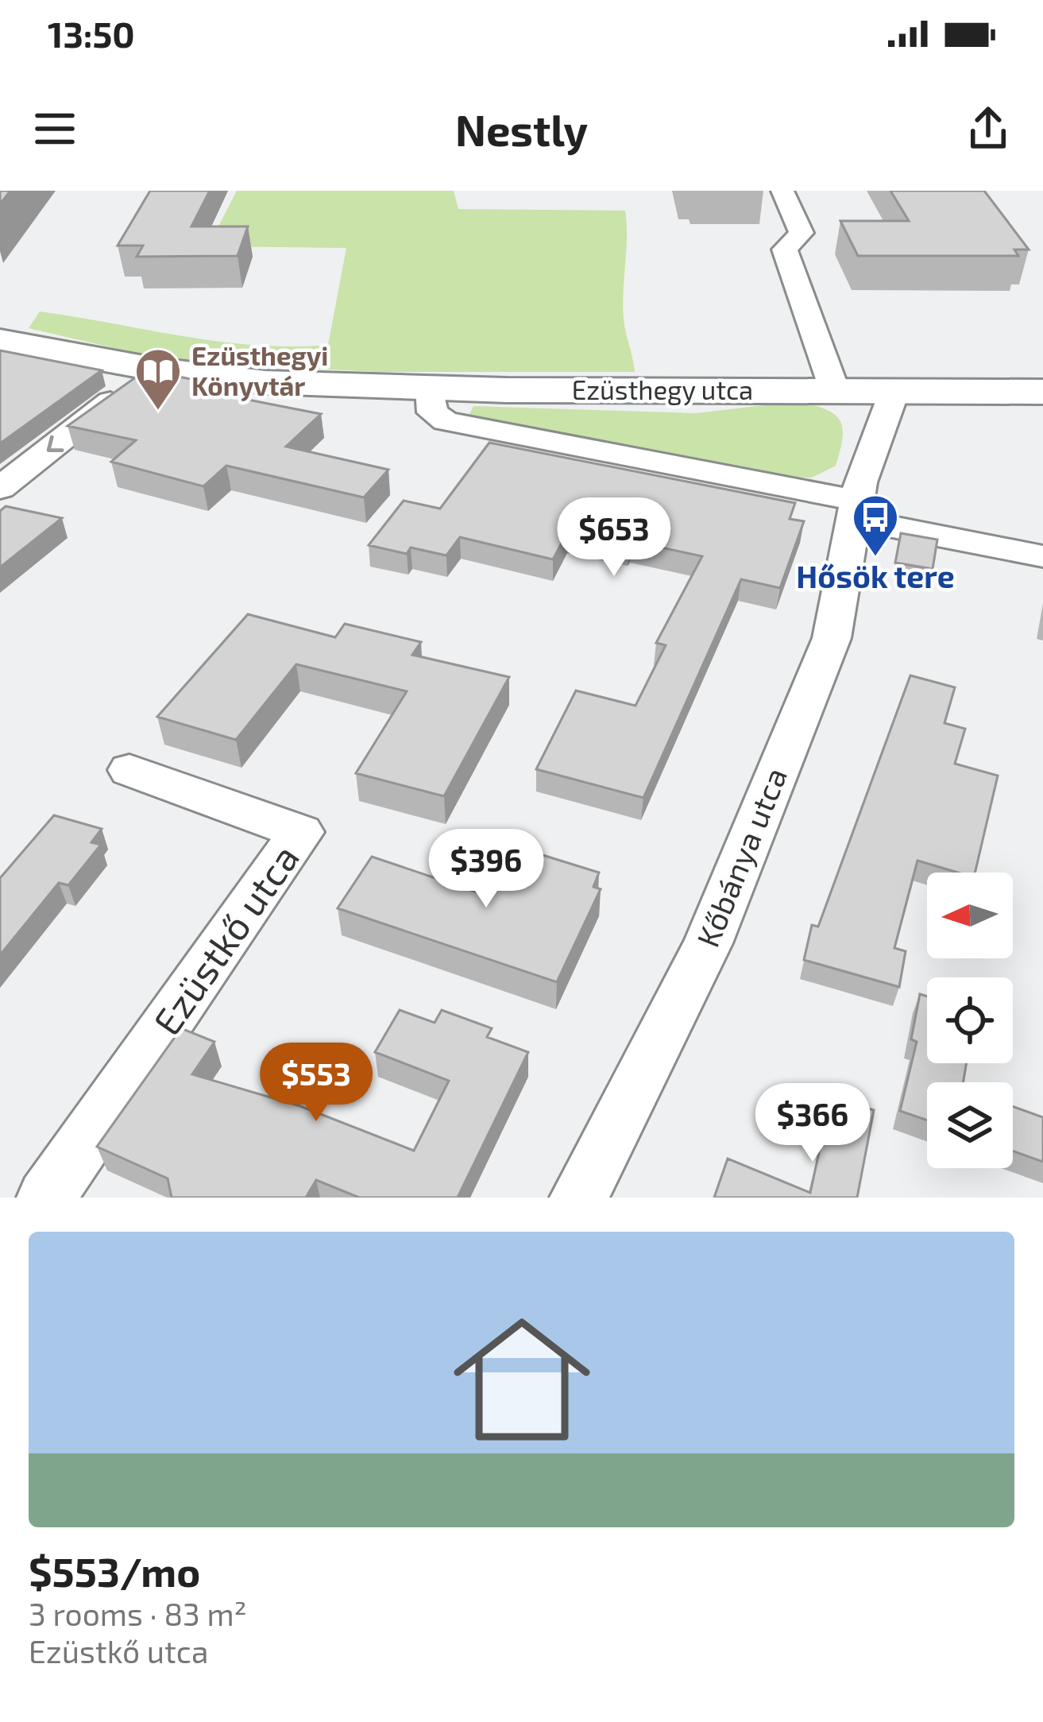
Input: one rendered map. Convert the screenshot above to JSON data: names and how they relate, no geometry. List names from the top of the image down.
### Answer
{
  "streets": {
    "street": ["Ezüsthegy utca", "Kőbánya utca", "Ezüstkő utca"]
  },
  "crossings": [
    ["Ezüsthegy utca", "Kőbánya utca"]
  ],
  "places": {
    "library": ["Ezüsthegyi Könyvtár"],
    "bus stop": ["Hősök tere"]
  },
  "north": "left",
  "page": {
    "status": "13:50",
    "header": "Nestly",
    "price": [
      "$653",
      "$396",
      "$553",
      "$366"
    ],
    "list": [
      {
        "name": "$553/mo",
        "note": "3 rooms · 83 m² · Ezüstkő utca"
      }
    ]
  }
}
